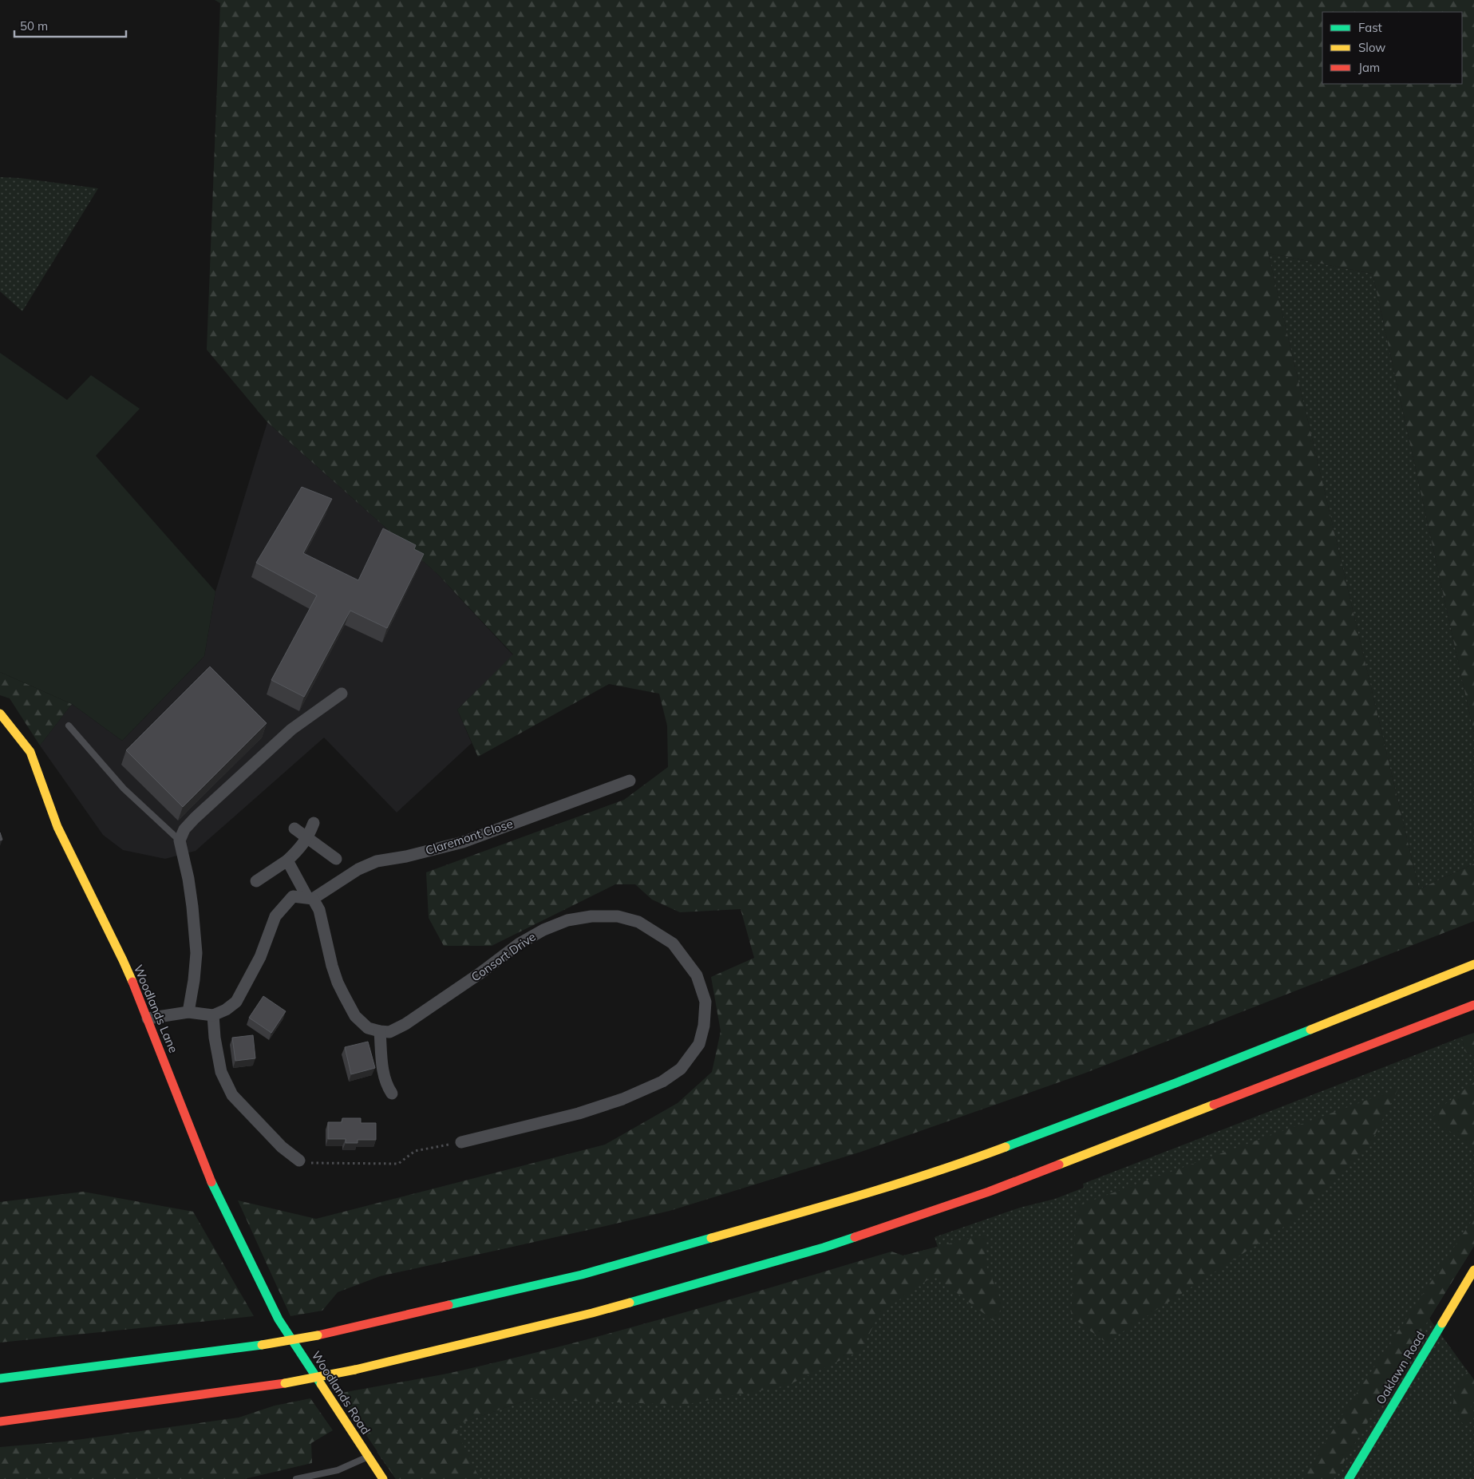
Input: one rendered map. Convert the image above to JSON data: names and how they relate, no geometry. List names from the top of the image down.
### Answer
{
  "streets": {
    "main road": ["Woodlands Lane", "Oaklawn Road", "Woodlands Road"],
    "street": ["Claremont Close", "Consort Drive"]
  },
  "crossings": [
    ["Woodlands Lane", "Woodlands Road"]
  ],
  "legend": ["Fast", "Slow", "Jam"],
  "scale_bar": "50 m"
}
